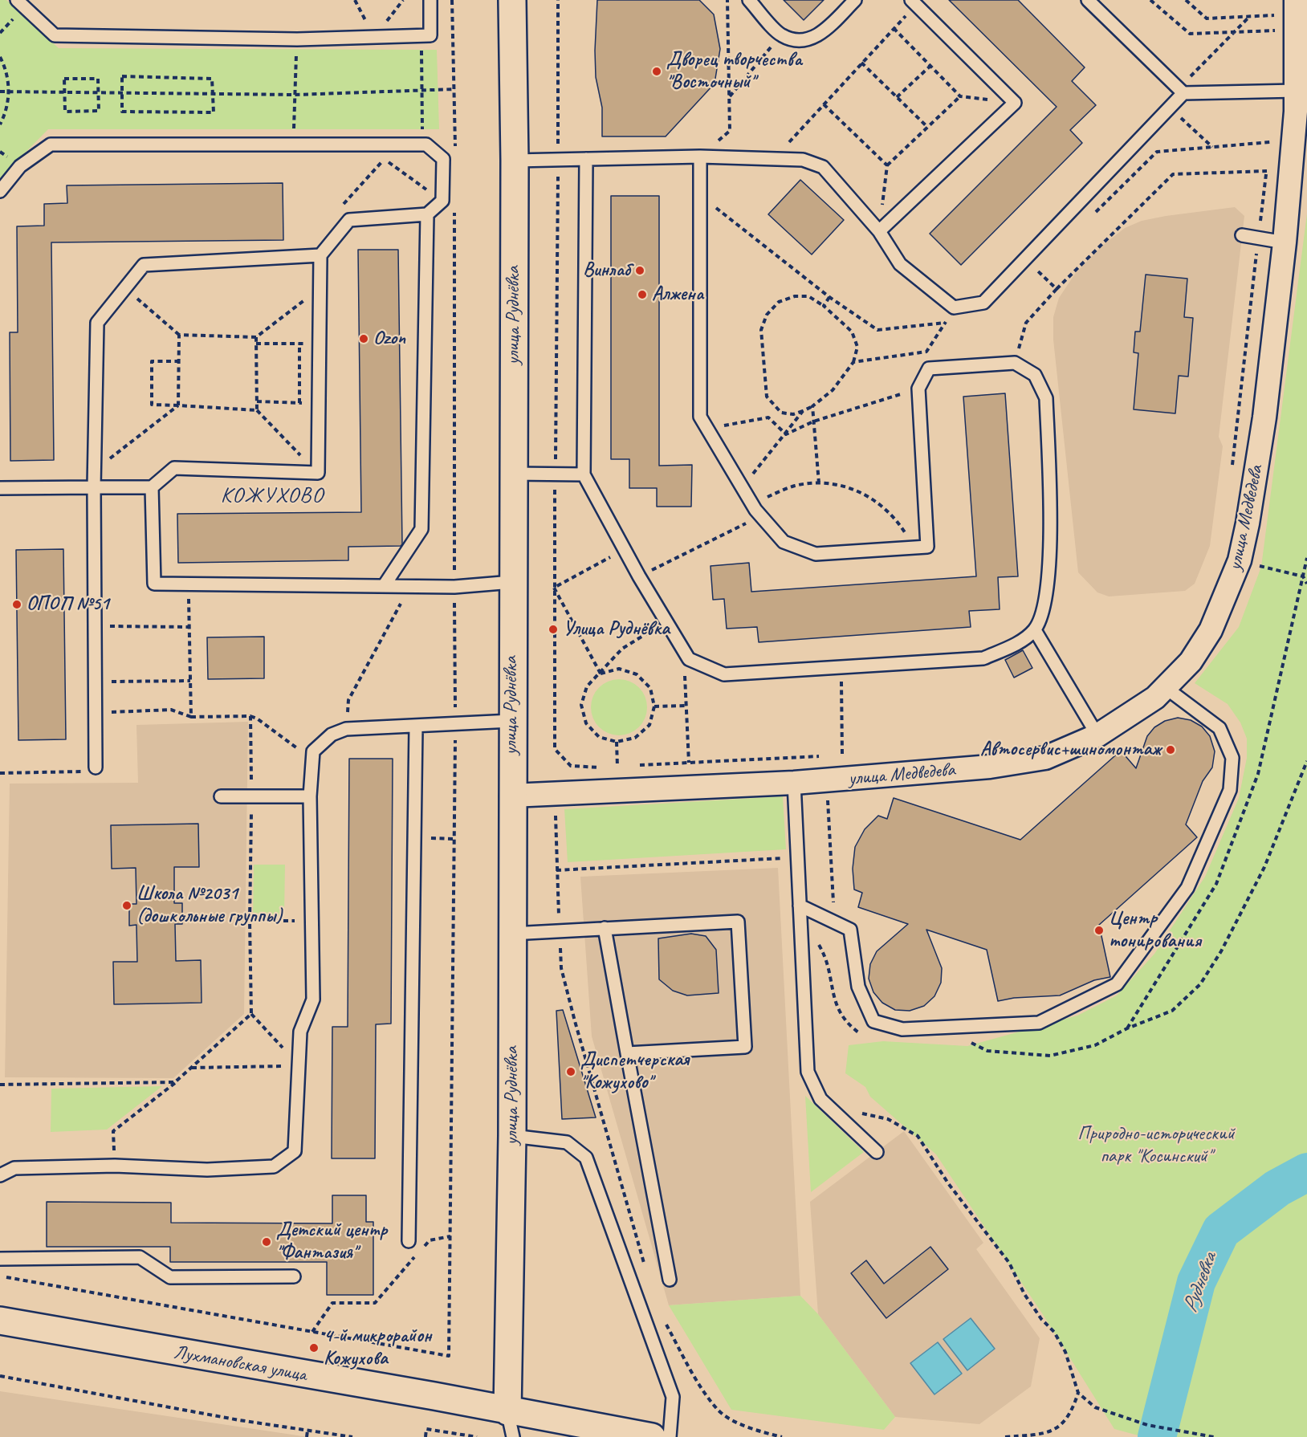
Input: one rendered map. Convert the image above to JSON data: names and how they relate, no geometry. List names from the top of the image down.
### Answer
{
  "streets": {
    "street": ["улица Руднёвка", "улица Медведева", "Лухмановская улица"]
  },
  "crossings": [
    ["улица Руднёвка", "улица Медведева"],
    ["улица Руднёвка", "Лухмановская улица"]
  ],
  "districts": ["КОЖУХОВО"],
  "water": ["Рудневка"],
  "parks": ["Природно-исторический парк \"Косинский\""],
  "places": [
    "Дворец творчества \"Восточный\"",
    "Винлаб",
    "Алжена",
    "Ozon",
    "ОПОП №51",
    "Улица Руднёвка",
    "Автосервис+шиномонтаж",
    "Школа №2031 (дошкольные группы)",
    "Центр тонирования",
    "Диспетчерская \"Кожухово\"",
    "Детский центр \"Фантазия\"",
    "4-й микрорайон Кожухова"
  ]
}
